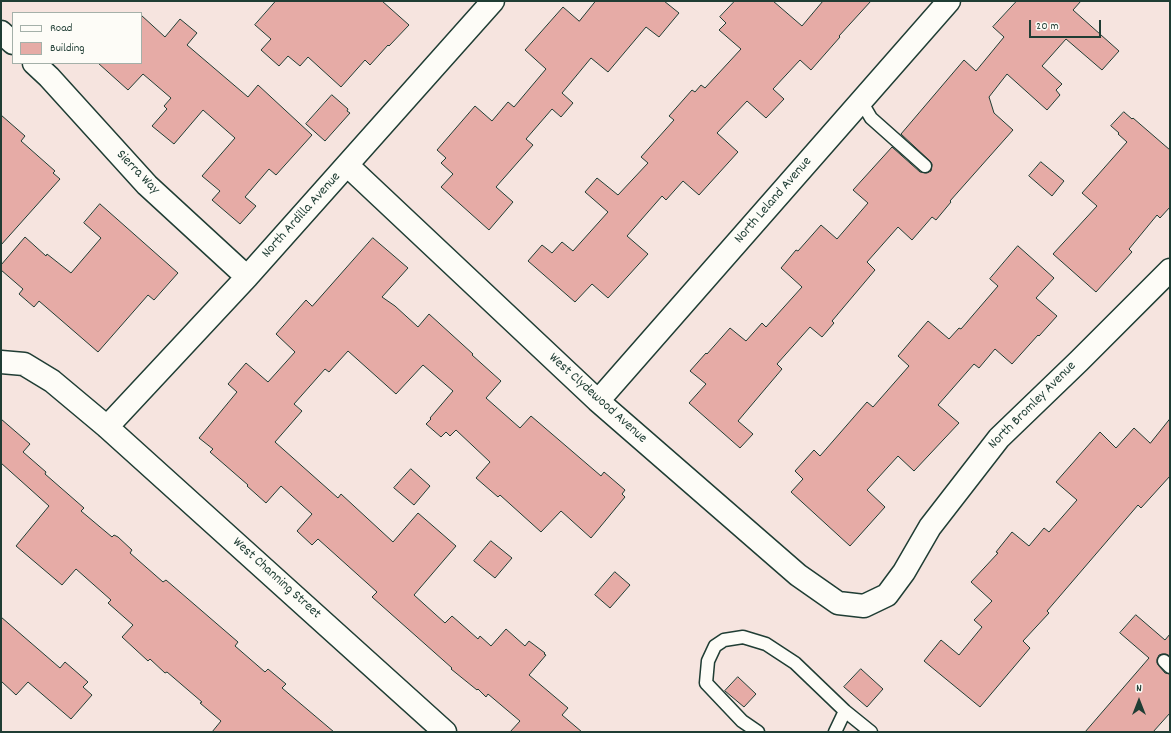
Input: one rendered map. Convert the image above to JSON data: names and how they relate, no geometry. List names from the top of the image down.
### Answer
{
  "streets": {
    "street": [
      "Sierra Way",
      "North Leland Avenue",
      "North Ardilla Avenue",
      "West Clydewood Avenue",
      "North Bromley Avenue",
      "West Channing Street"
    ]
  },
  "crossings": [
    ["Sierra Way", "North Ardilla Avenue"],
    ["North Leland Avenue", "West Clydewood Avenue"],
    ["North Ardilla Avenue", "West Clydewood Avenue"],
    ["North Ardilla Avenue", "West Channing Street"],
    ["West Clydewood Avenue", "North Bromley Avenue"]
  ],
  "legend": ["Road", "Building"],
  "scale_bar": "20 m",
  "north": "top"
}
